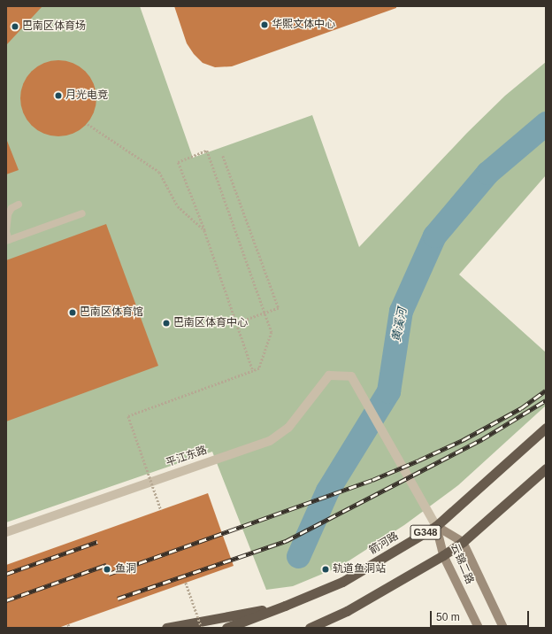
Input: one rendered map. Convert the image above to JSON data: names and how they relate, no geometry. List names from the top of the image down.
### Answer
{
  "streets": {
    "highway": ["G348", "箭河路"],
    "main road": ["云锦二路"],
    "street": ["平江东路"]
  },
  "crossings": [
    ["平江东路", "箭河路"],
    ["平江东路", "云锦二路"],
    ["G348", "云锦二路"],
    ["箭河路", "云锦二路"]
  ],
  "water": ["黄溪河"],
  "places": [
    "华熙文体中心",
    "巴南区体育场",
    "月光电竞",
    "巴南区体育馆",
    "巴南区体育中心",
    "鱼洞",
    "轨道鱼洞站"
  ],
  "scale_bar": "50 m"
}
